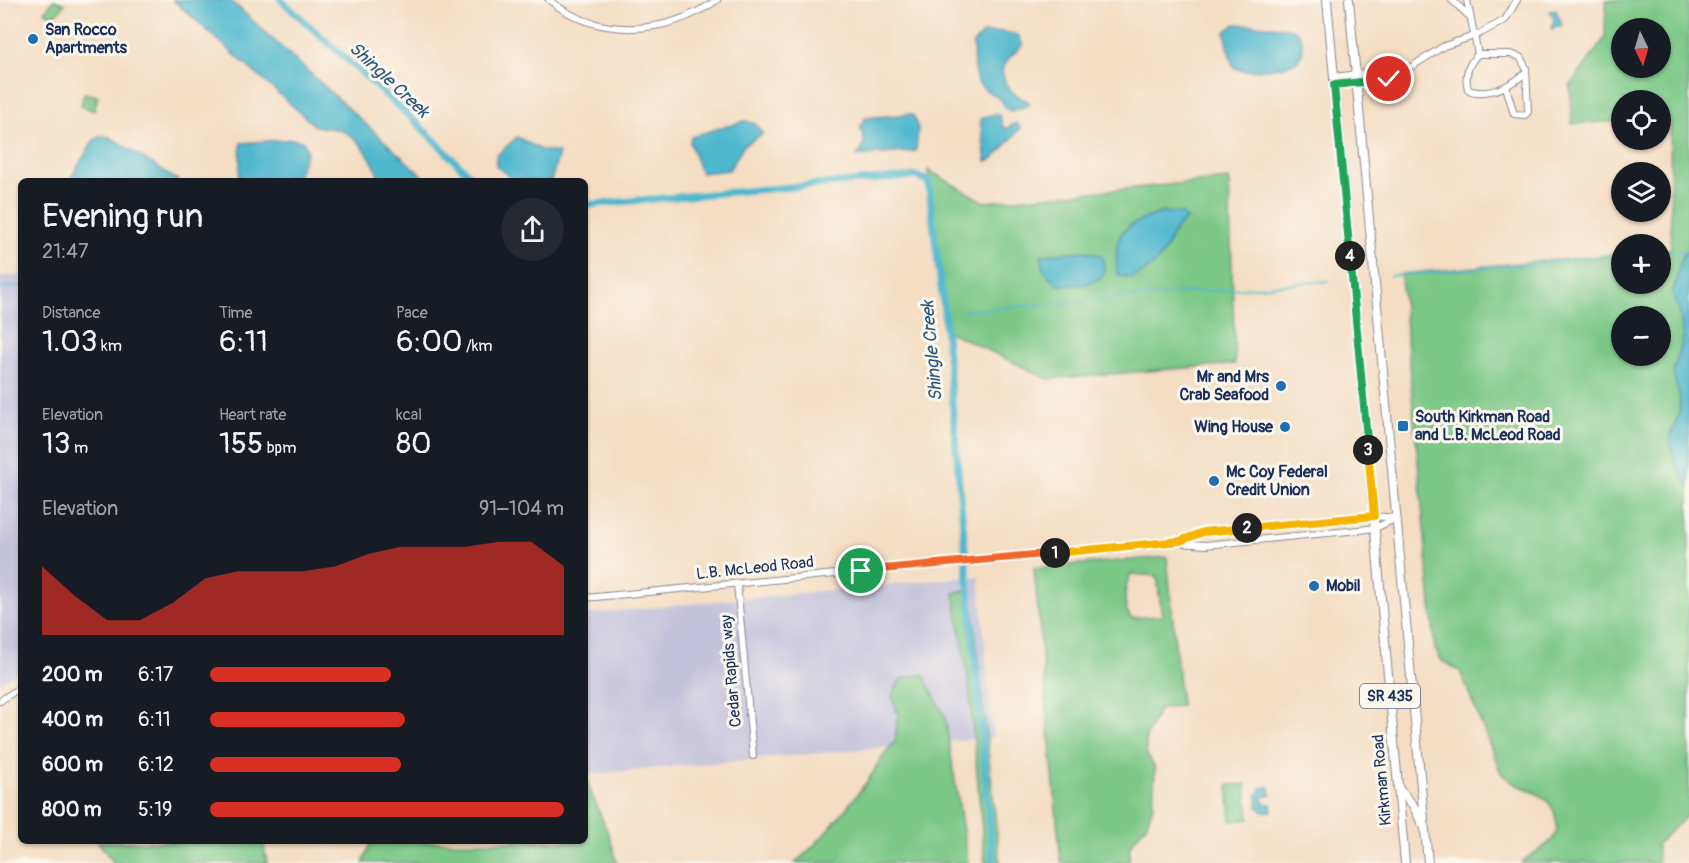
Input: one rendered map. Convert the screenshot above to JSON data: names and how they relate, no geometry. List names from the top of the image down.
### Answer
{
  "streets": {
    "main road": ["SR 435", "Kirkman Road"],
    "street": ["L.B. McLeod Road", "Cedar Rapids way"]
  },
  "crossings": [
    ["L.B. McLeod Road", "Cedar Rapids way"],
    ["L.B. McLeod Road", "SR 435"],
    ["L.B. McLeod Road", "Kirkman Road"],
    ["SR 435", "Kirkman Road"]
  ],
  "water": ["Shingle Creek"],
  "places": {
    "other": [
      "San Rocco Apartments",
      "Mr and Mrs Crab Seafood",
      "Wing House",
      "Mc Coy Federal Credit Union",
      "Mobil"
    ],
    "transit": ["South Kirkman Road and L.B. McLeod Road"]
  },
  "north": "bottom",
  "page": {
    "map_buttons": ["+", "−"],
    "heading": ["Evening run", "21:47"],
    "pins": [
      "4",
      "3",
      "2",
      "1"
    ],
    "stats": [
      ["Distance", "1.03 km"],
      ["Time", "6:11"],
      ["Pace", "6:00 /km"],
      ["Elevation", "13 m"],
      ["Heart rate", "155 bpm"],
      ["kcal", "80"]
    ],
    "chart": ["Elevation", "91–104 m"],
    "list": [
      {
        "name": "200 m",
        "note": "6:17"
      },
      {
        "name": "400 m",
        "note": "6:11"
      },
      {
        "name": "600 m",
        "note": "6:12"
      },
      {
        "name": "800 m",
        "note": "5:19"
      }
    ]
  }
}
